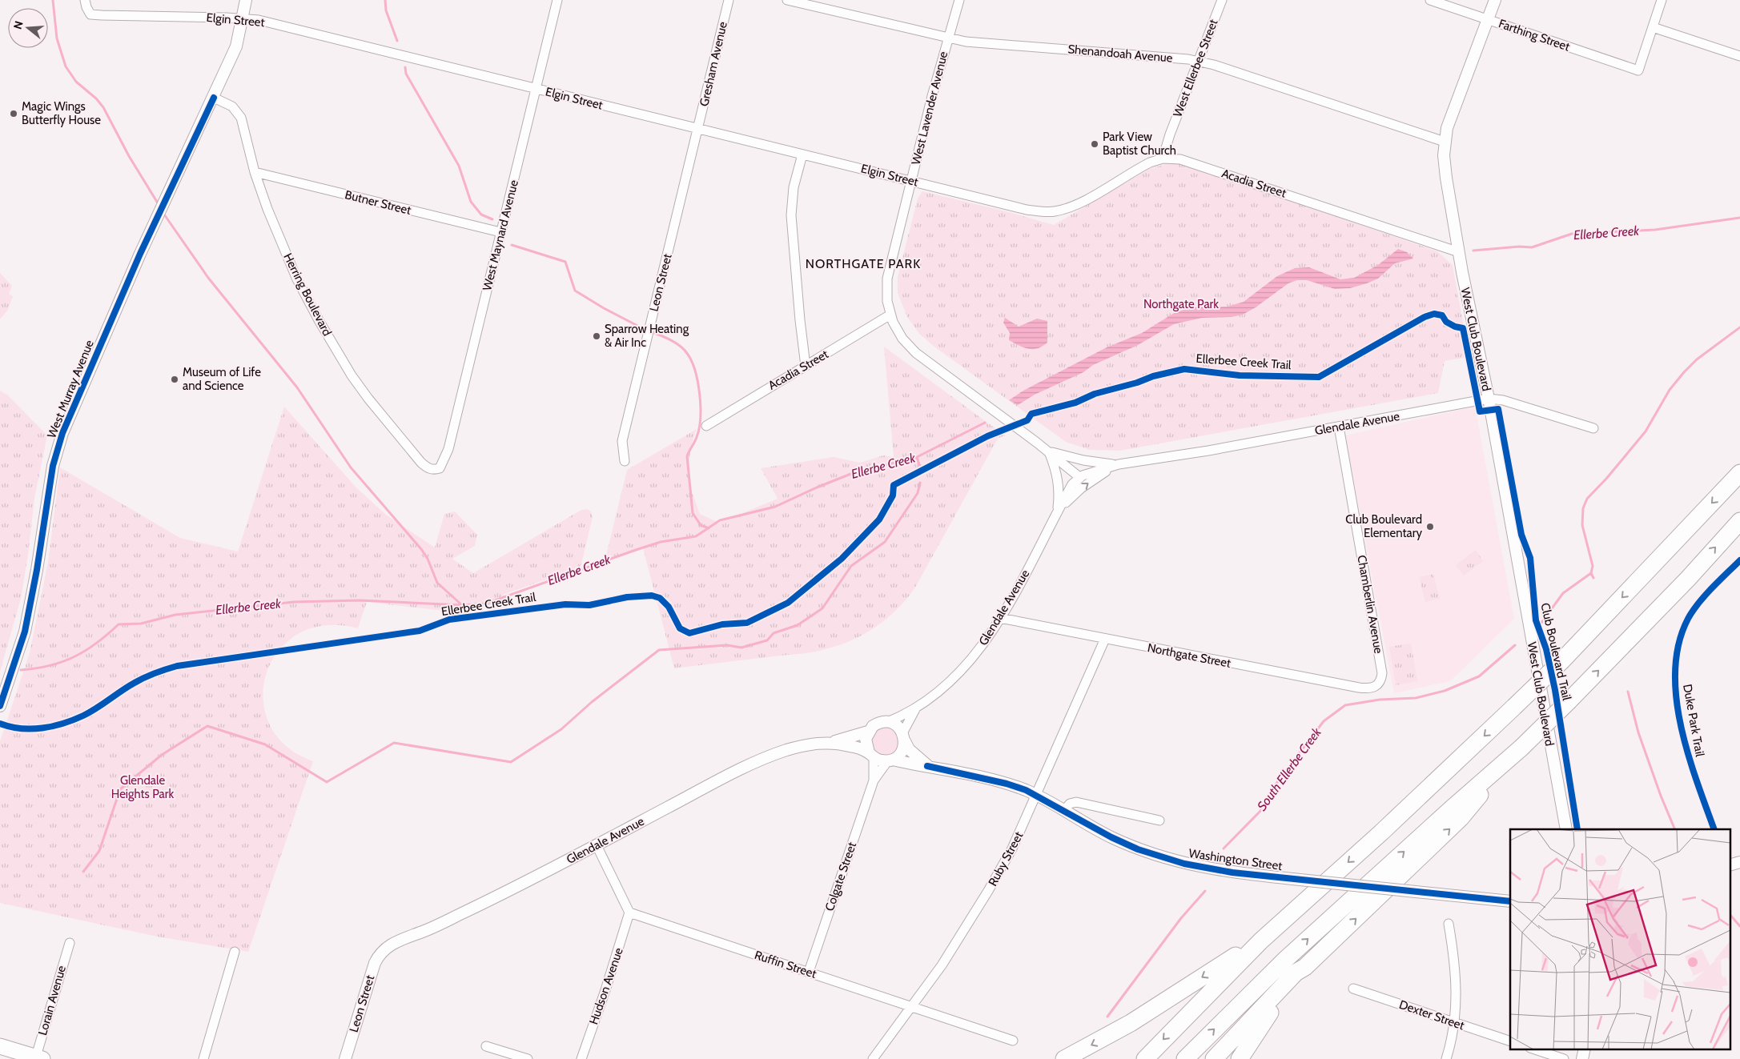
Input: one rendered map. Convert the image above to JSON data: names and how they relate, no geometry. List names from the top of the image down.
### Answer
{
  "streets": {
    "street": [
      "Elgin Street",
      "Farthing Street",
      "Shenandoah Avenue",
      "Gresham Avenue",
      "West Ellerbee Street",
      "West Lavender Avenue",
      "Acadia Street",
      "Butner Street",
      "West Maynard Avenue",
      "Leon Street",
      "Herring Boulevard",
      "West Club Boulevard",
      "West Murray Avenue",
      "Glendale Avenue",
      "Chamberlin Avenue",
      "Northgate Street",
      "Ruby Street",
      "Washington Street",
      "Colgate Street",
      "Ruffin Street",
      "Hudson Avenue",
      "Lorain Avenue",
      "Dexter Street"
    ],
    "cycle path": ["Ellerbee Creek Trail", "Duke Park Trail"]
  },
  "crossings": [
    ["Elgin Street", "Gresham Avenue"],
    ["Elgin Street", "West Lavender Avenue"],
    ["Elgin Street", "Acadia Street"],
    ["Elgin Street", "West Maynard Avenue"],
    ["Elgin Street", "Leon Street"],
    ["Elgin Street", "West Murray Avenue"],
    ["Farthing Street", "West Club Boulevard"],
    ["Shenandoah Avenue", "West Ellerbee Street"],
    ["Shenandoah Avenue", "West Lavender Avenue"],
    ["Shenandoah Avenue", "West Club Boulevard"],
    ["Gresham Avenue", "Leon Street"],
    ["West Ellerbee Street", "Acadia Street"],
    ["West Lavender Avenue", "Acadia Street"],
    ["West Lavender Avenue", "Glendale Avenue"],
    ["Acadia Street", "West Club Boulevard"],
    ["Butner Street", "West Maynard Avenue"],
    ["Butner Street", "Herring Boulevard"],
    ["West Maynard Avenue", "Herring Boulevard"],
    ["Leon Street", "Glendale Avenue"],
    ["Herring Boulevard", "West Murray Avenue"],
    ["West Club Boulevard", "Glendale Avenue"],
    ["Glendale Avenue", "Chamberlin Avenue"],
    ["Glendale Avenue", "Northgate Street"],
    ["Glendale Avenue", "Washington Street"],
    ["Glendale Avenue", "Colgate Street"],
    ["Chamberlin Avenue", "Northgate Street"],
    ["Northgate Street", "Ruby Street"],
    ["Ruby Street", "Washington Street"],
    ["Ruby Street", "Ruffin Street"],
    ["Washington Street", "Colgate Street"],
    ["Colgate Street", "Ruffin Street"],
    ["Ruffin Street", "Hudson Avenue"]
  ],
  "districts": ["NORTHGATE PARK"],
  "water": ["Ellerbe Creek", "South Ellerbe Creek"],
  "parks": ["Northgate Park", "Glendale Heights Park"],
  "places": [
    "Magic Wings Butterfly House",
    "Park View Baptist Church",
    "Sparrow Heating & Air Inc",
    "Museum of Life and Science",
    "Club Boulevard Elementary"
  ],
  "north": "left"
}
